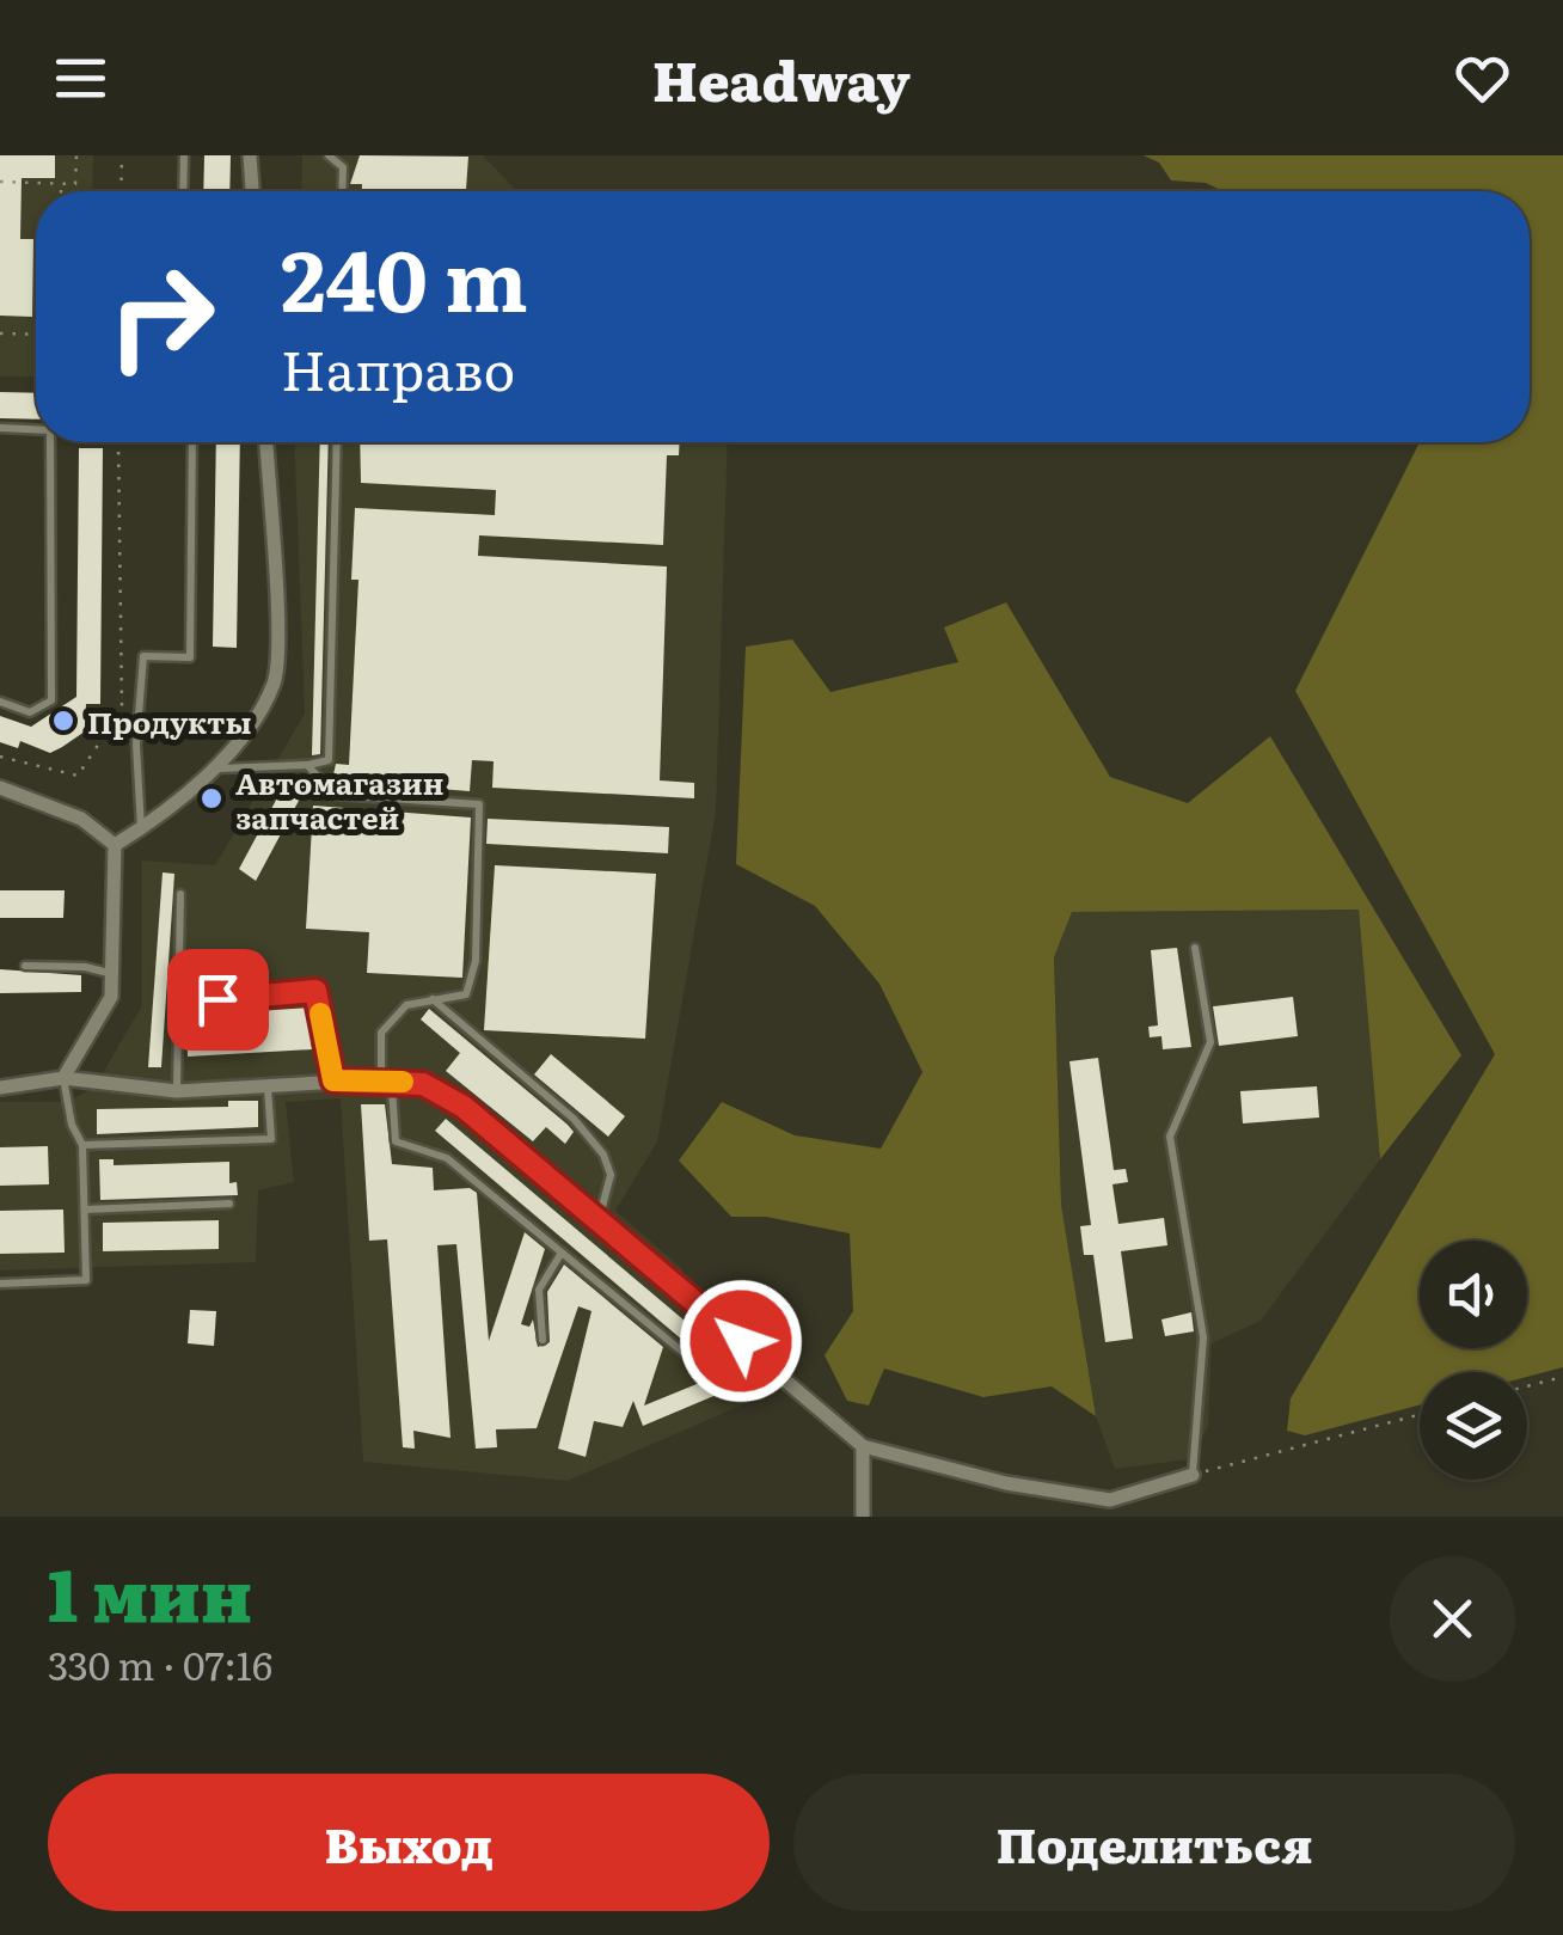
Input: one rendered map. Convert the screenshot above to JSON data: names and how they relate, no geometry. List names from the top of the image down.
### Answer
{
  "places": ["Продукты", "Автомагазин запчастей"],
  "page": {
    "header": "Headway",
    "turn": ["240 m", "Направо"],
    "heading": ["1 мин", "330 m · 07:16"],
    "buttons": ["Выход", "Поделиться"]
  }
}
